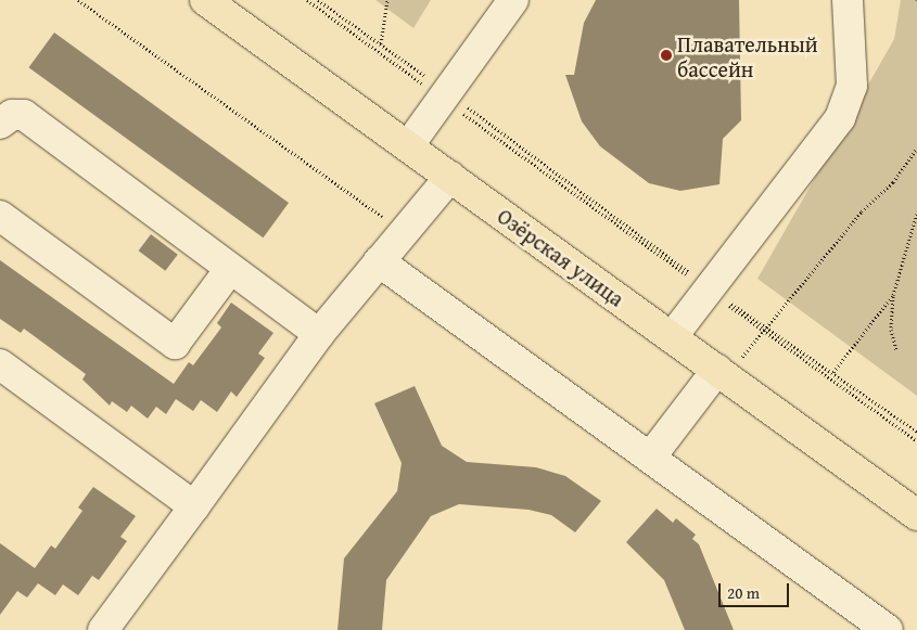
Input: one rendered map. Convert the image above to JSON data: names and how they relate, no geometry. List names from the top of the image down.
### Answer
{
  "streets": {
    "main road": ["Озёрская улица"]
  },
  "places": ["Плавательный бассейн"],
  "scale_bar": "20 m"
}
